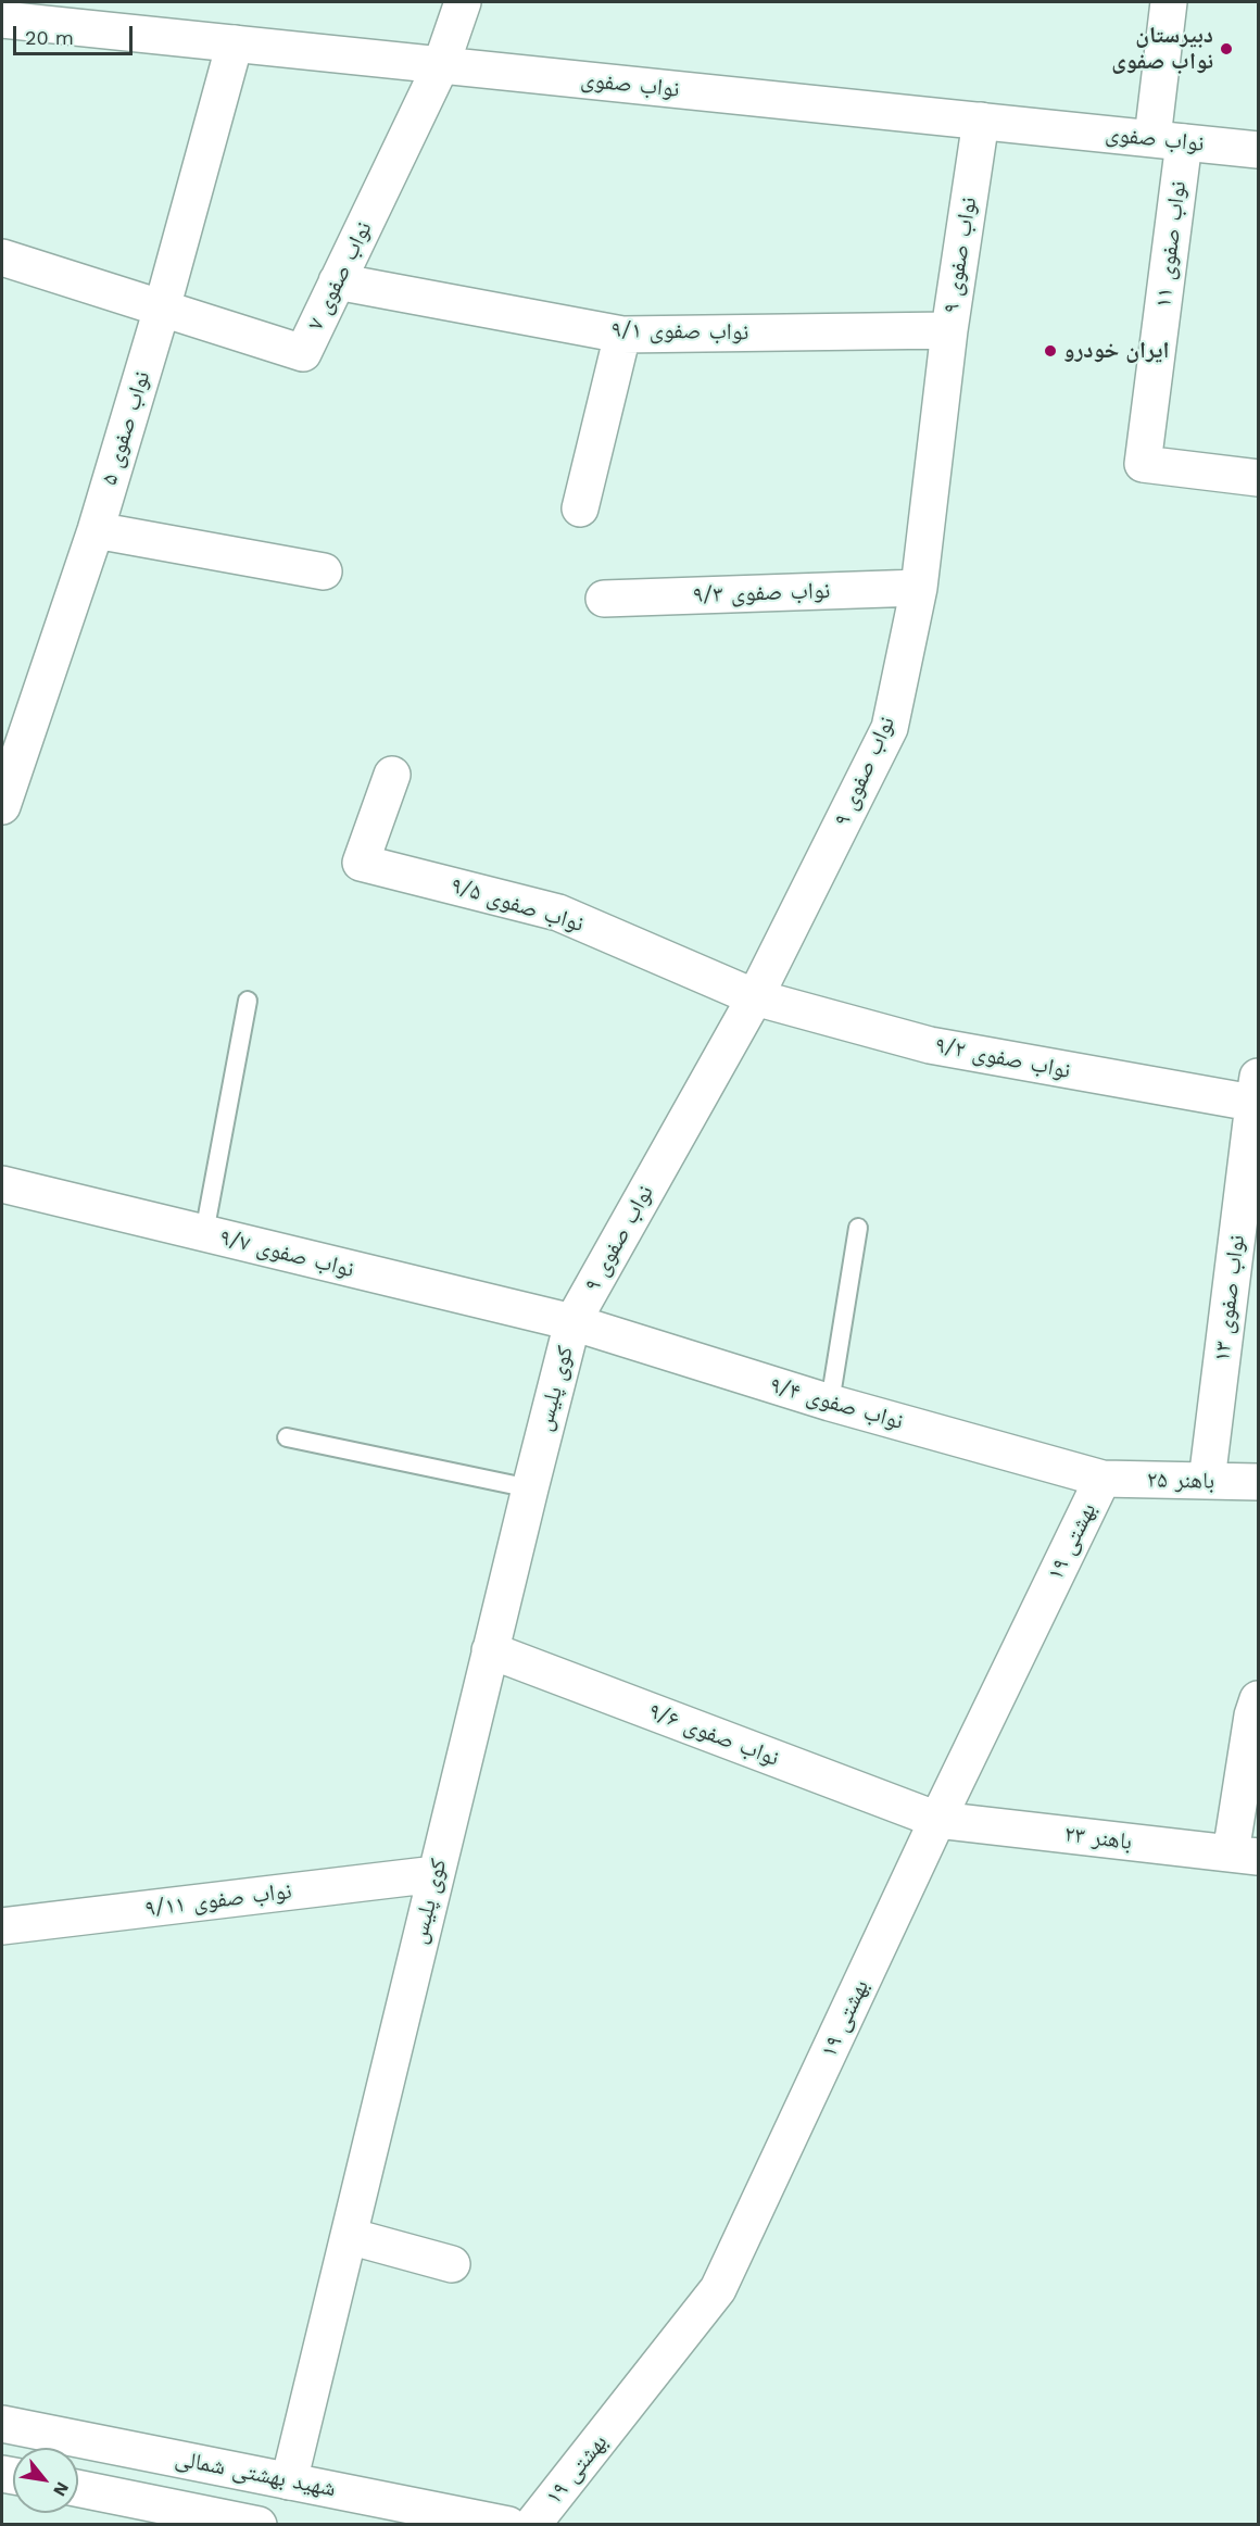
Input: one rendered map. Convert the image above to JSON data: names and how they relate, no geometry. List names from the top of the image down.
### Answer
{
  "streets": {
    "street": [
      "نواب صفوی",
      "نواب صفوی ۱۱",
      "نواب صفوی ۹",
      "نواب صفوی ۷",
      "نواب صفوی ۹/۱",
      "نواب صفوی ۵",
      "نواب صفوی ۹/۳",
      "نواب صفوی ۹/۵",
      "نواب صفوی ۹/۲",
      "نواب صفوی ۹/۷",
      "نواب صفوی ۱۳",
      "کوی پلیس",
      "نواب صفوی ۹/۴",
      "باهنر ۲۵",
      "بهشتی ۱۹",
      "نواب صفوی ۹/۶",
      "باهنر ۲۳",
      "نواب صفوی ۹/۱۱",
      "شهید بهشتی شمالی"
    ]
  },
  "crossings": [
    ["نواب صفوی", "نواب صفوی ۱۱"],
    ["نواب صفوی", "نواب صفوی ۹"],
    ["نواب صفوی", "نواب صفوی ۷"],
    ["نواب صفوی", "نواب صفوی ۵"],
    ["نواب صفوی ۹", "نواب صفوی ۹/۱"],
    ["نواب صفوی ۹", "نواب صفوی ۹/۳"],
    ["نواب صفوی ۹", "نواب صفوی ۹/۵"],
    ["نواب صفوی ۹", "نواب صفوی ۹/۲"],
    ["نواب صفوی ۹", "نواب صفوی ۹/۷"],
    ["نواب صفوی ۹", "کوی پلیس"],
    ["نواب صفوی ۹", "نواب صفوی ۹/۴"],
    ["نواب صفوی ۷", "نواب صفوی ۹/۱"],
    ["نواب صفوی ۷", "نواب صفوی ۵"],
    ["نواب صفوی ۹/۵", "نواب صفوی ۹/۲"],
    ["نواب صفوی ۹/۲", "نواب صفوی ۱۳"],
    ["نواب صفوی ۹/۷", "کوی پلیس"],
    ["نواب صفوی ۹/۷", "نواب صفوی ۹/۴"],
    ["نواب صفوی ۱۳", "باهنر ۲۵"],
    ["کوی پلیس", "نواب صفوی ۹/۴"],
    ["کوی پلیس", "نواب صفوی ۹/۶"],
    ["کوی پلیس", "نواب صفوی ۹/۱۱"],
    ["کوی پلیس", "شهید بهشتی شمالی"],
    ["نواب صفوی ۹/۴", "باهنر ۲۵"],
    ["نواب صفوی ۹/۴", "بهشتی ۱۹"],
    ["باهنر ۲۵", "بهشتی ۱۹"],
    ["بهشتی ۱۹", "نواب صفوی ۹/۶"],
    ["بهشتی ۱۹", "باهنر ۲۳"],
    ["نواب صفوی ۹/۶", "باهنر ۲۳"]
  ],
  "places": ["دبیرستان نواب صفوی", "ایران خودرو"],
  "scale_bar": "20 m",
  "north": "bottom right"
}
